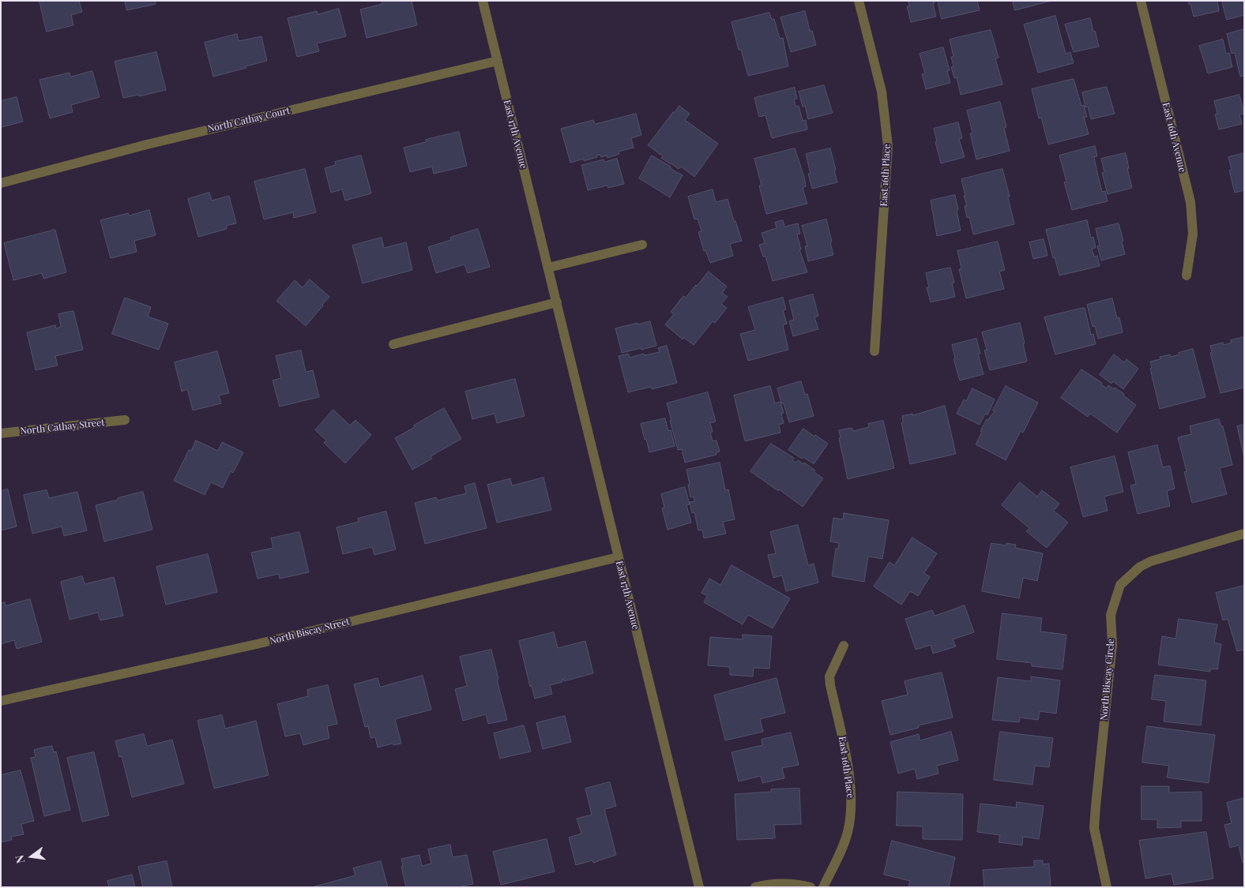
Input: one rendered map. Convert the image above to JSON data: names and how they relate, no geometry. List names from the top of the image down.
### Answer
{
  "streets": {
    "street": [
      "North Cathay Court",
      "East 17th Avenue",
      "East 16th Avenue",
      "East 16th Place",
      "North Cathay Street",
      "North Biscay Street",
      "North Biscay Circle"
    ]
  },
  "crossings": [
    ["North Cathay Court", "East 17th Avenue"],
    ["East 17th Avenue", "North Biscay Street"]
  ],
  "north": "left"
}
